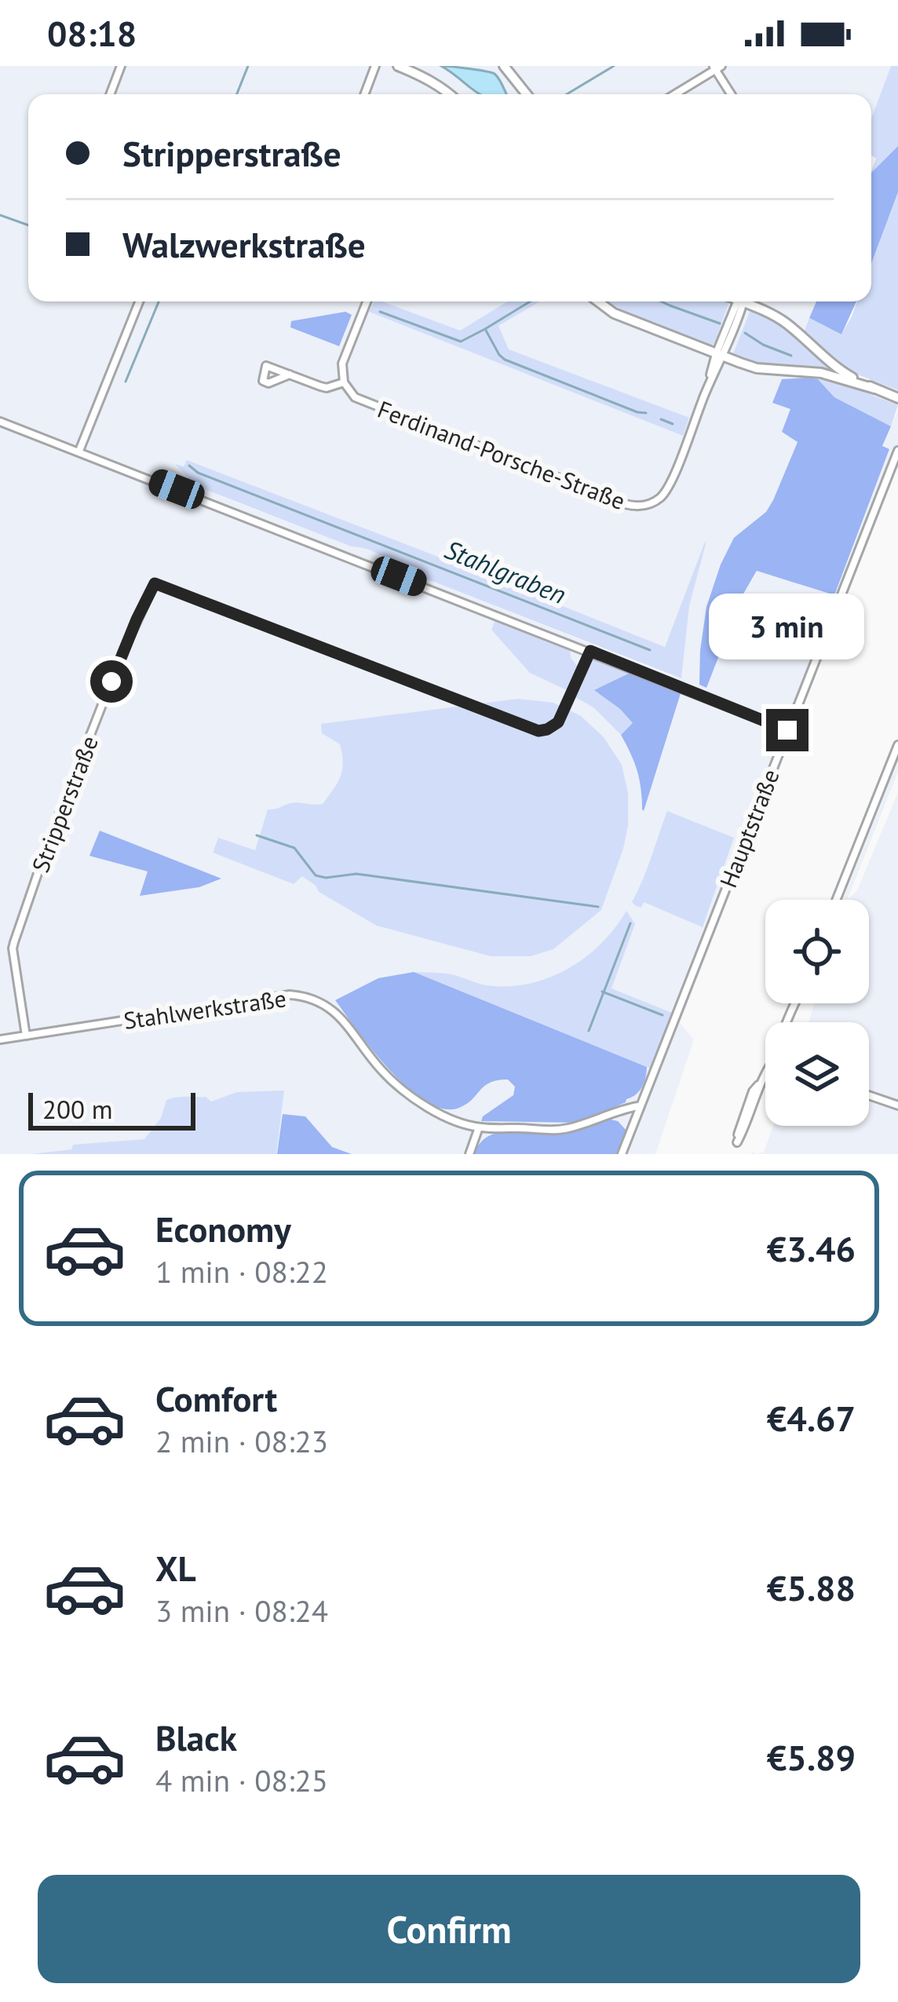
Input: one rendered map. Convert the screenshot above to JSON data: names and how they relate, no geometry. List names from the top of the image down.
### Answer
{
  "streets": {
    "street": [
      "Ferdinand-Porsche-Straße",
      "Stripperstraße",
      "Hauptstraße",
      "Stahlwerkstraße"
    ]
  },
  "crossings": [
    ["Stripperstraße", "Stahlwerkstraße"],
    ["Hauptstraße", "Stahlwerkstraße"]
  ],
  "water": ["Stahlgraben"],
  "scale_bar": "200 m",
  "page": {
    "status": "08:18",
    "banner": ["Stripperstraße", "Walzwerkstraße"],
    "bubble": "3 min",
    "scale": "200 m",
    "list": [
      {
        "name": "Economy",
        "note": "1 min · 08:22",
        "value": "€3.46"
      },
      {
        "name": "Comfort",
        "note": "2 min · 08:23",
        "value": "€4.67"
      },
      {
        "name": "XL",
        "note": "3 min · 08:24",
        "value": "€5.88"
      },
      {
        "name": "Black",
        "note": "4 min · 08:25",
        "value": "€5.89"
      }
    ],
    "buttons": "Confirm"
  }
}
